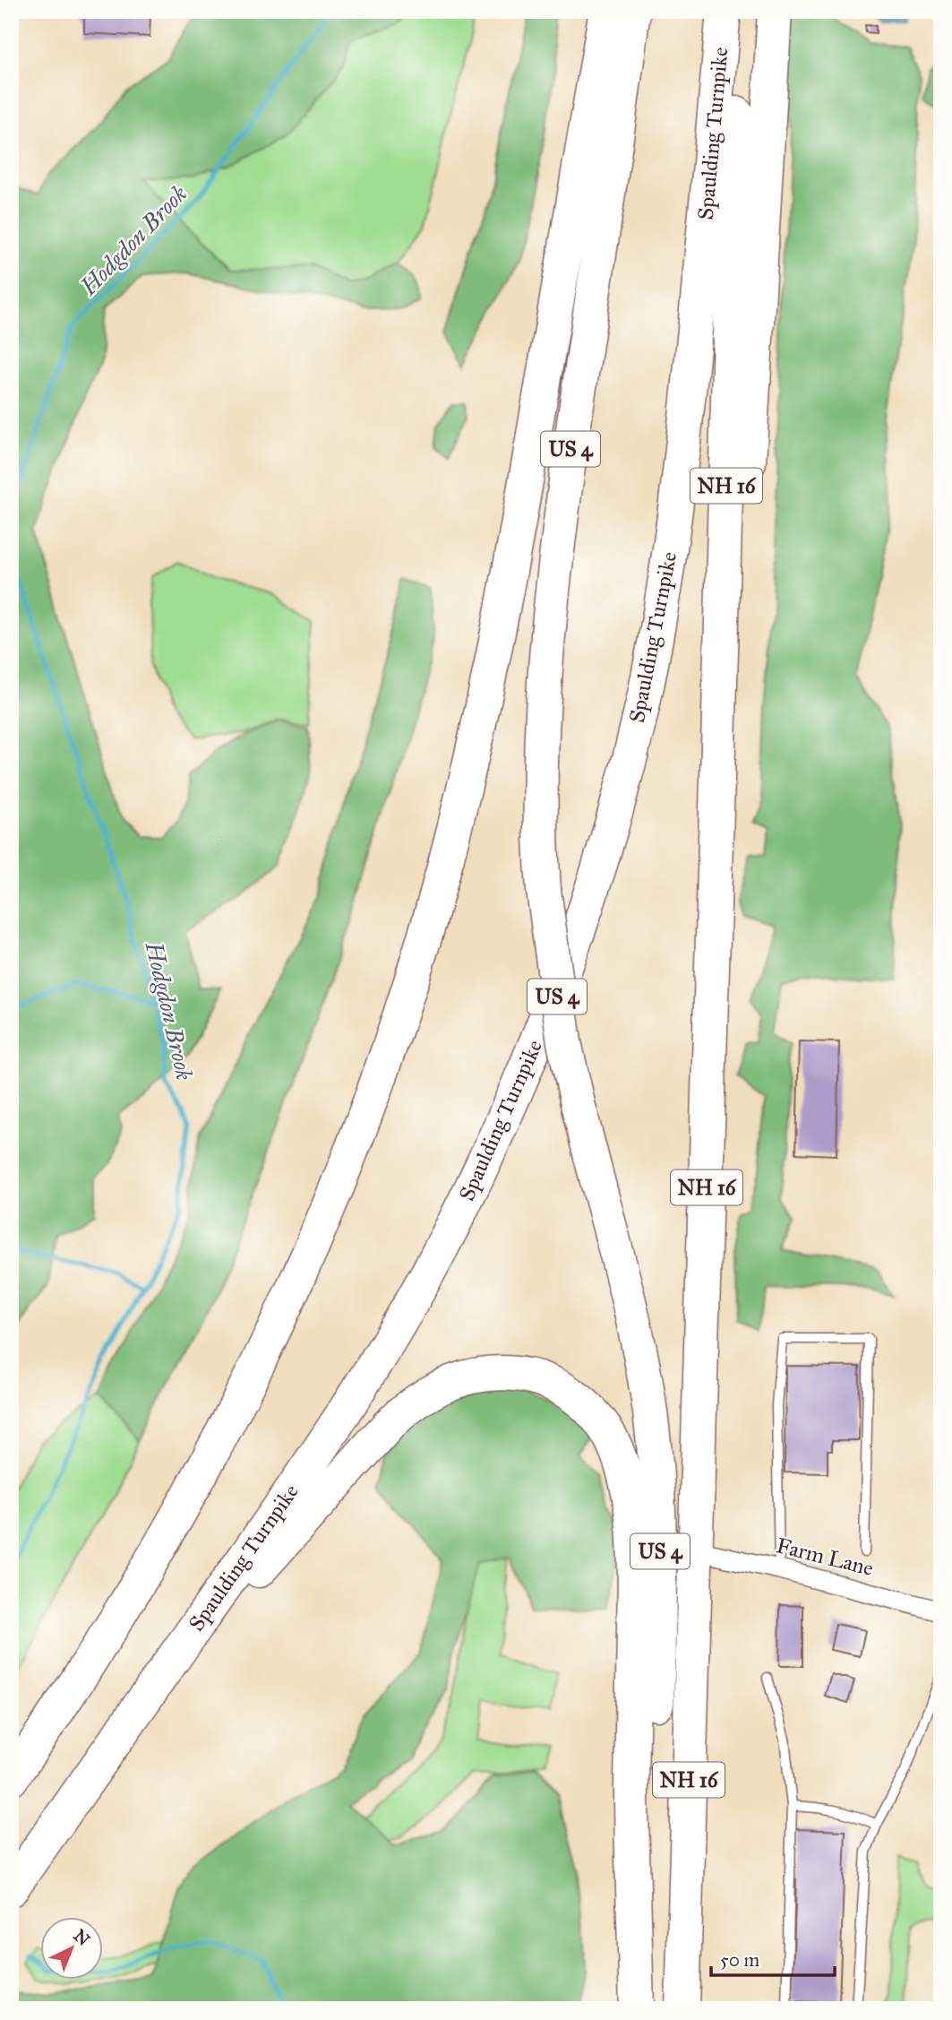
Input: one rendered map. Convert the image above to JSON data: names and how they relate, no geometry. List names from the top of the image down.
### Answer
{
  "streets": {
    "highway": ["Spaulding Turnpike", "US 4", "NH 16"],
    "street": ["Farm Lane"]
  },
  "crossings": [
    ["NH 16", "Farm Lane"]
  ],
  "water": ["Hodgdon Brook"],
  "scale_bar": "50 m",
  "north": "top right"
}
